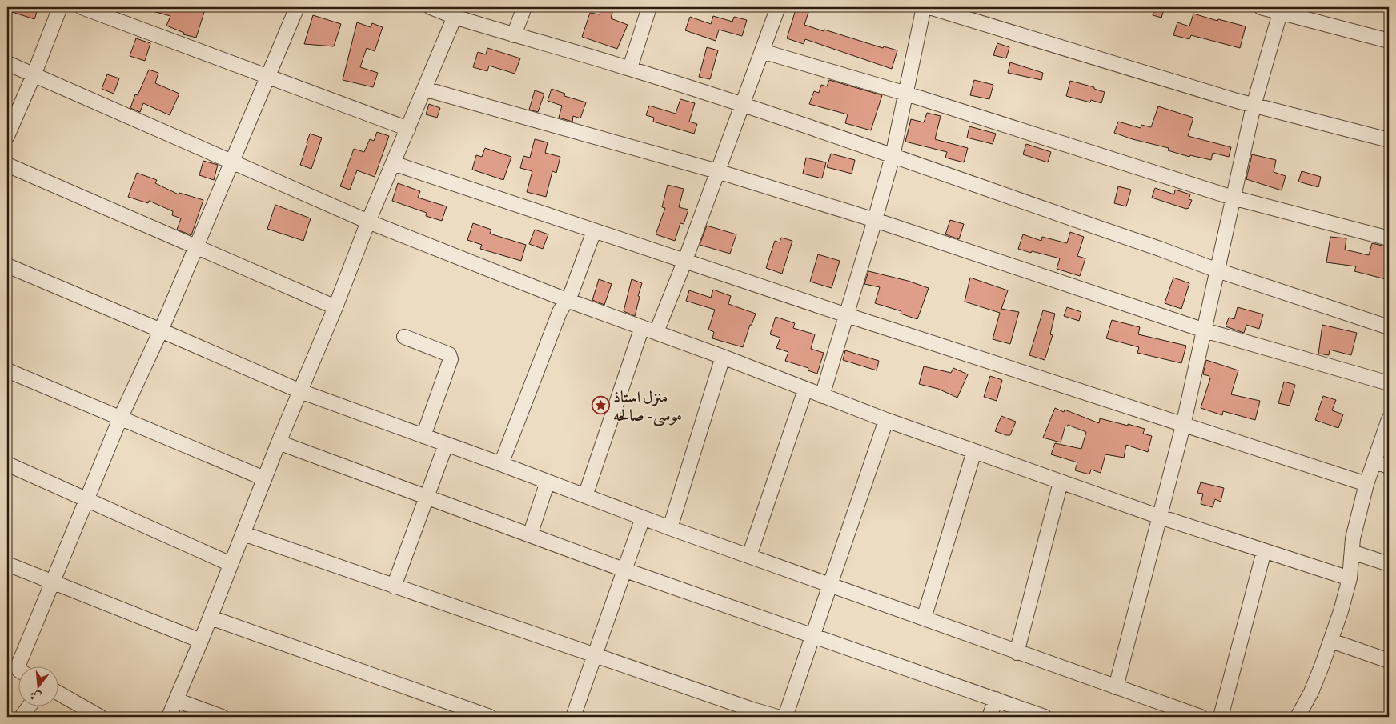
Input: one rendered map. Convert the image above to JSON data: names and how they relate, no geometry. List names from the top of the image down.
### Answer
{
  "places": {
    "place": ["منزل استاذ موسى- صالحه"]
  },
  "north": "bottom"
}
